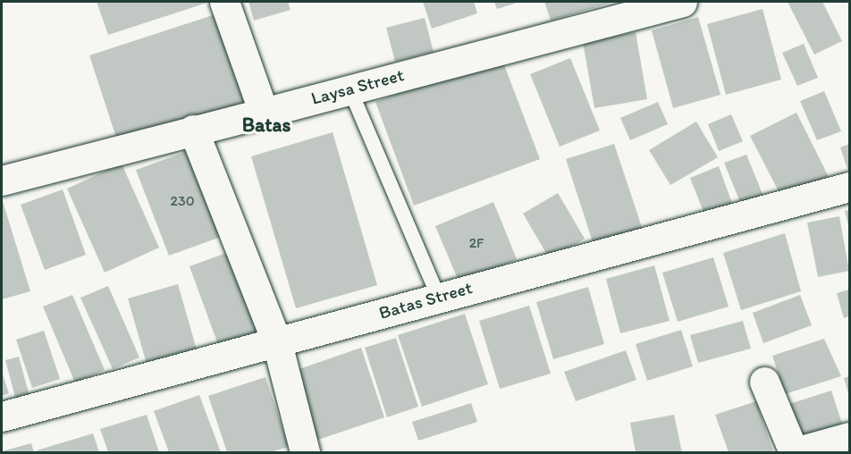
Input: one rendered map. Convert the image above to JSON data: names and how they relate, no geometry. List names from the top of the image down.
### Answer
{
  "streets": {
    "street": ["Laysa Street", "Batas Street"]
  },
  "districts": ["Batas"],
  "house_numbers": ["230", "2F"]
}
